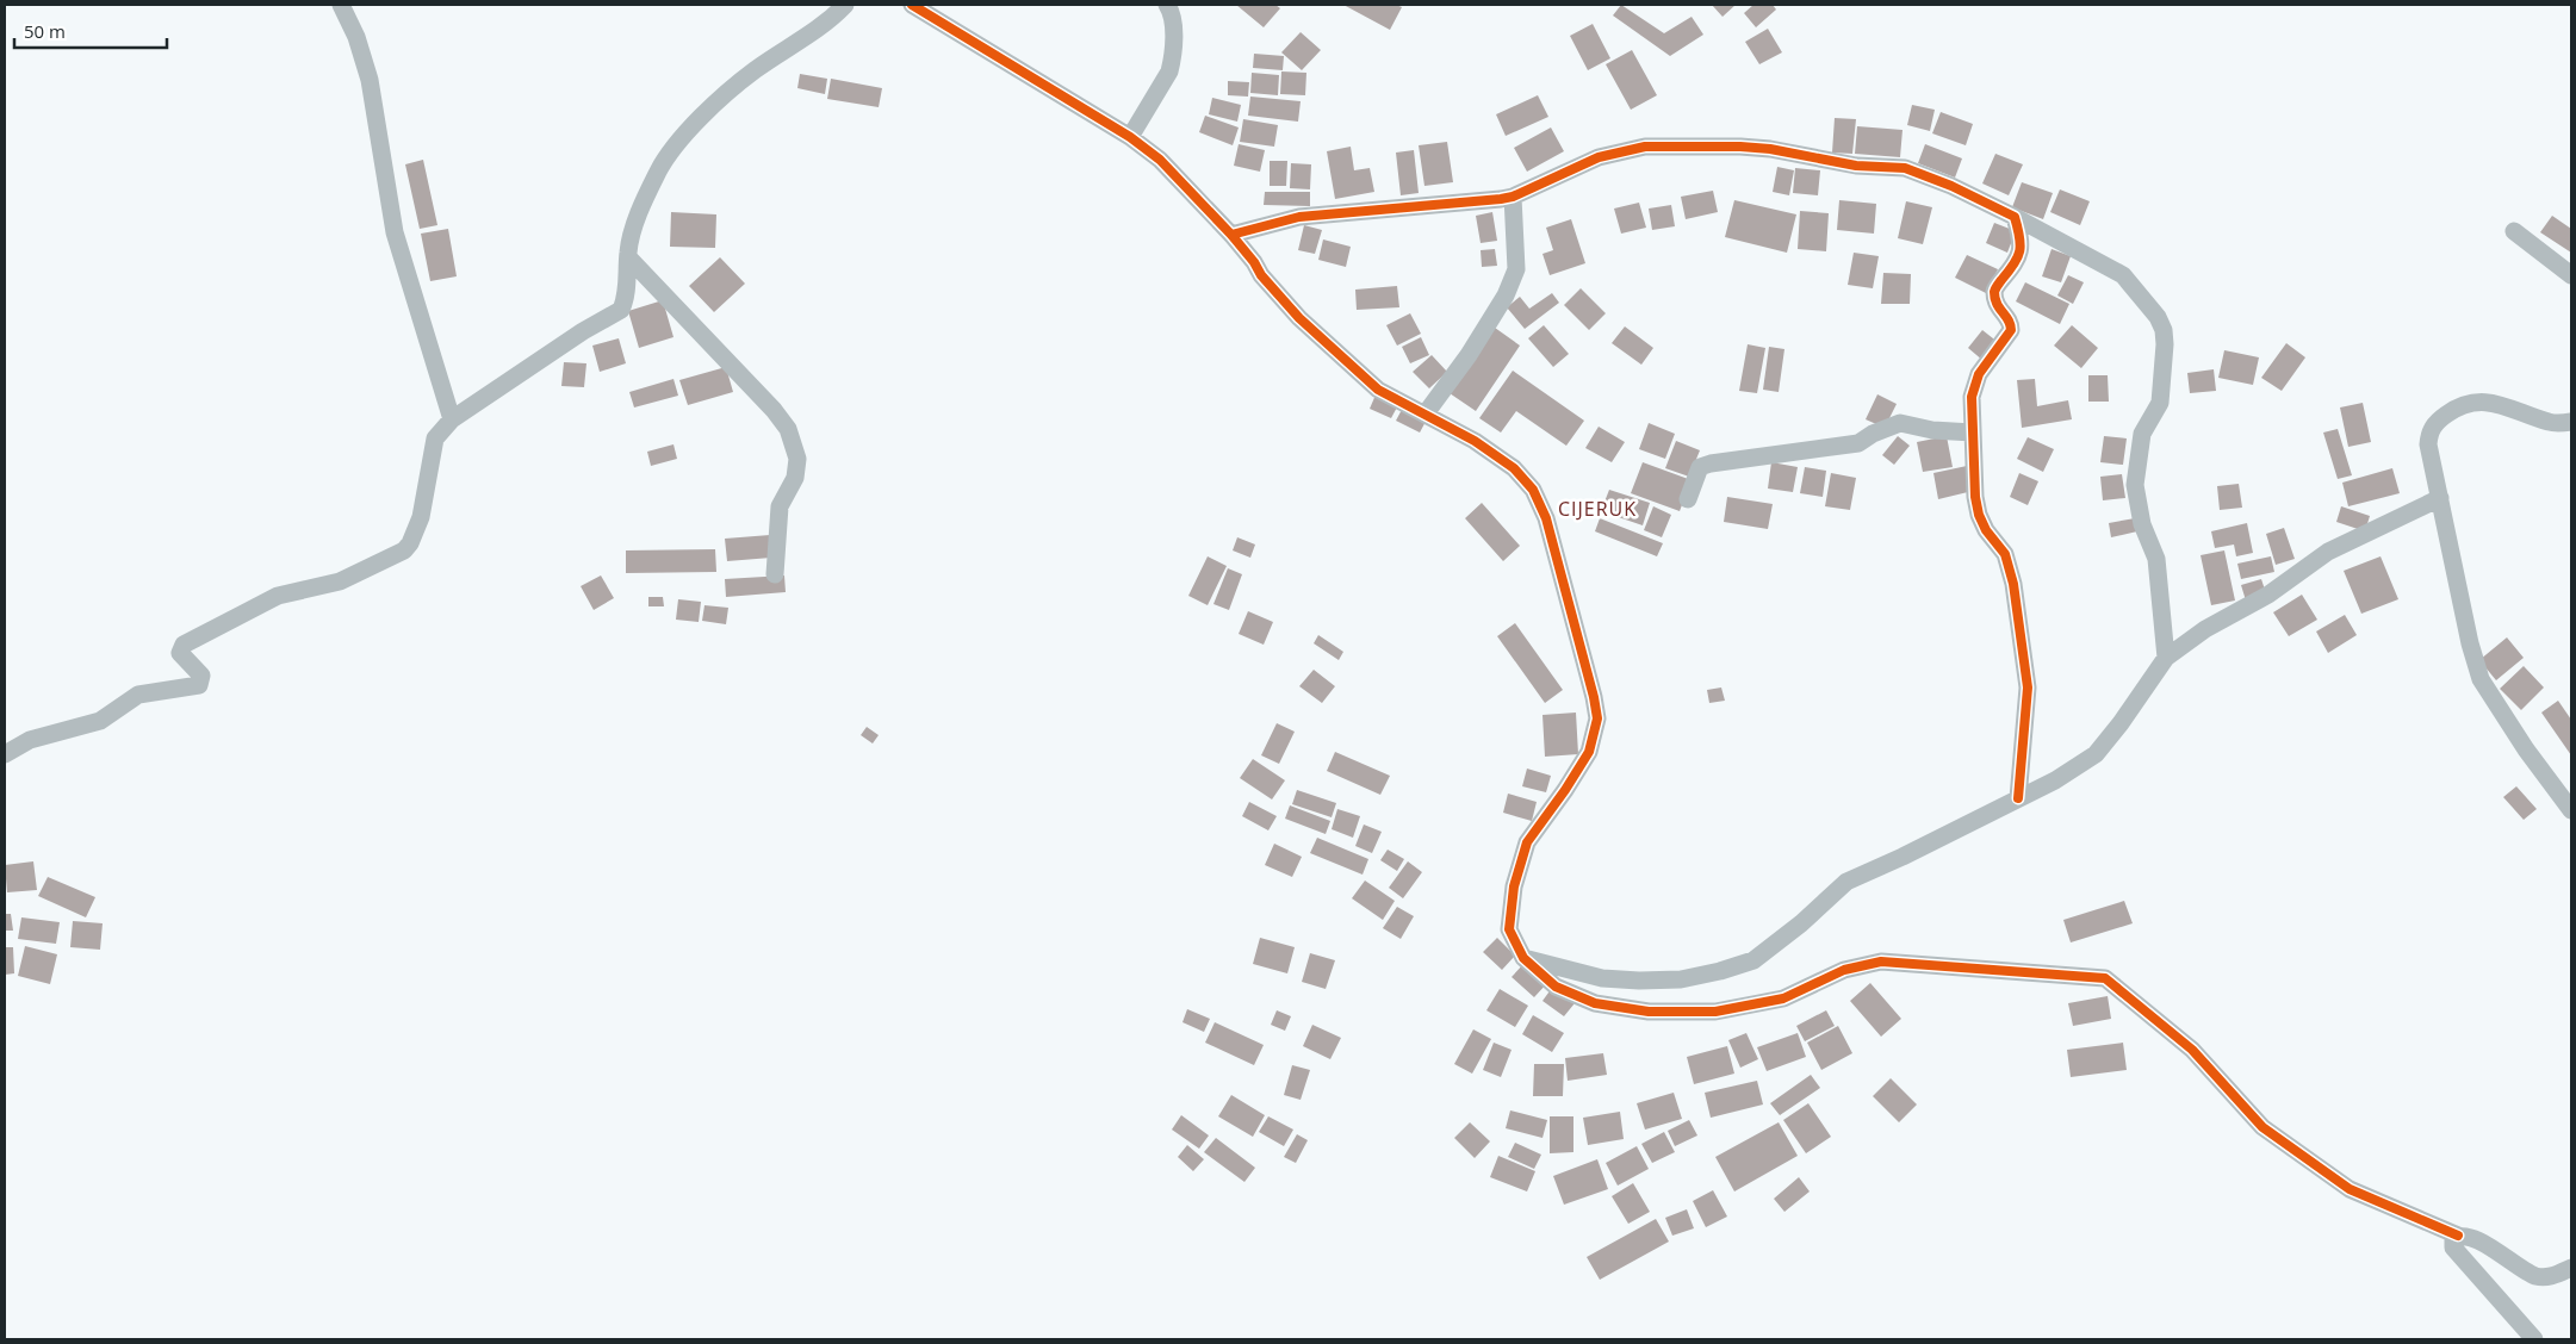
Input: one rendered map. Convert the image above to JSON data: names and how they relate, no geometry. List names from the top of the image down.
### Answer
{
  "districts": ["CIJERUK"],
  "scale_bar": "50 m"
}
